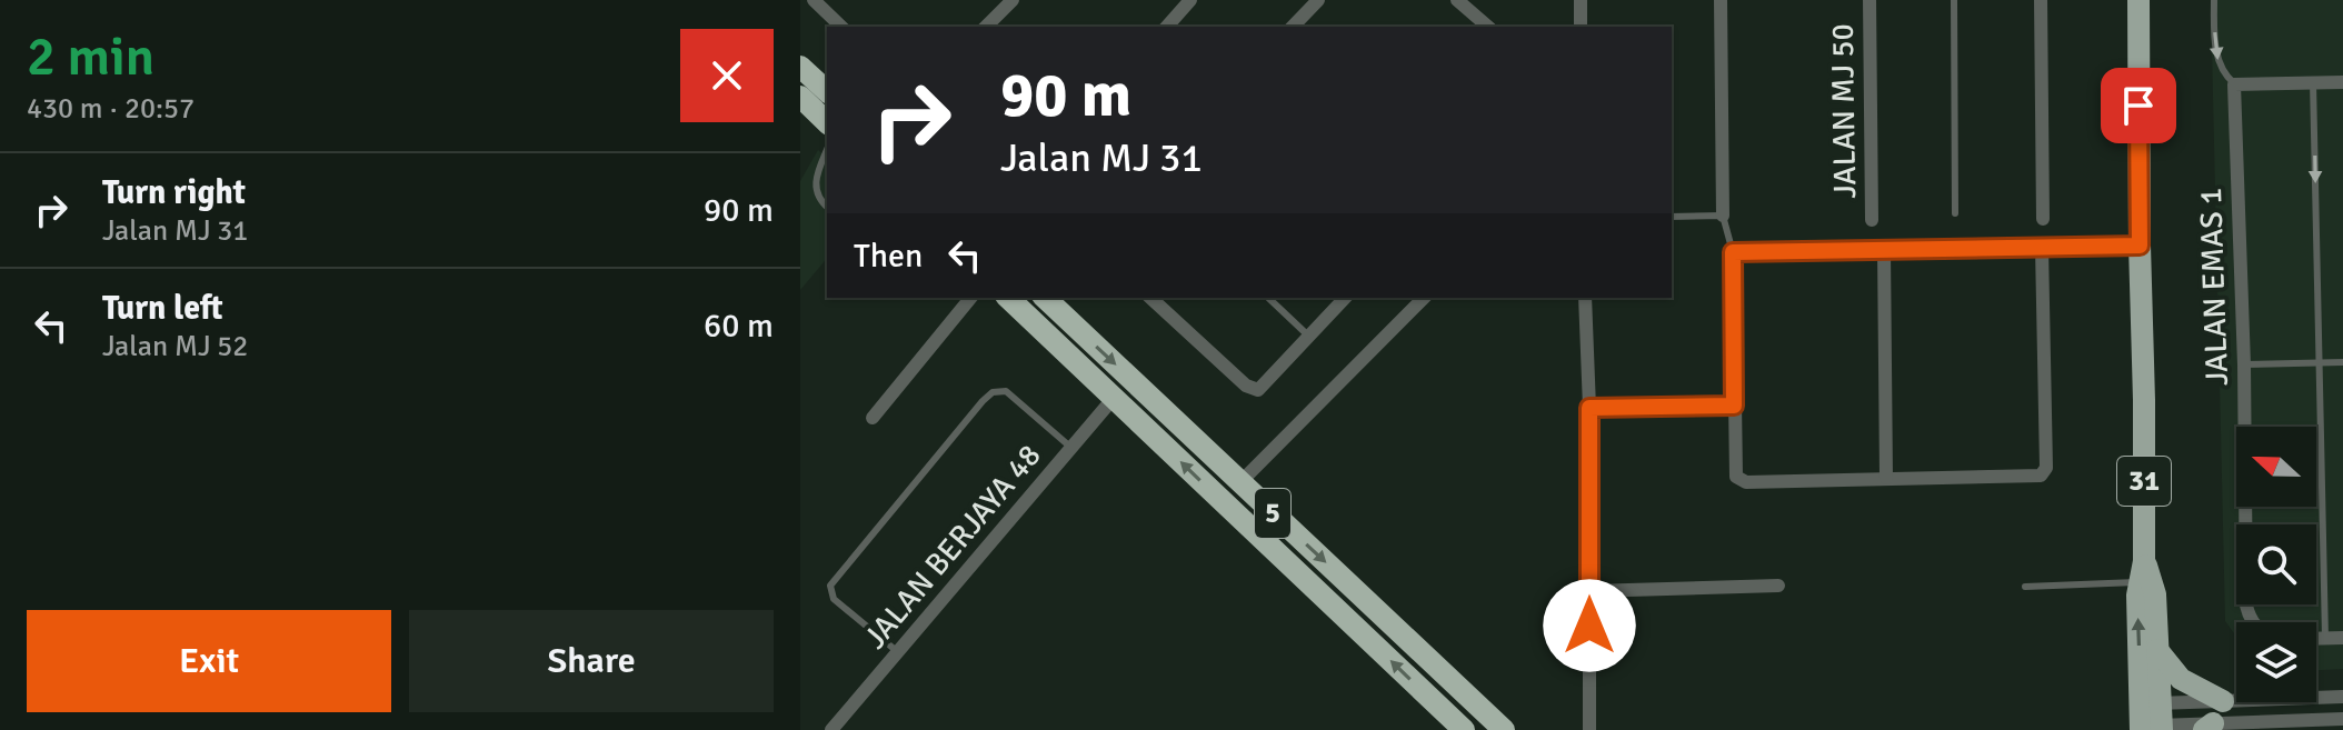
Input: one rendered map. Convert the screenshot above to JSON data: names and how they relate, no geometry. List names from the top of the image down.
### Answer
{
  "streets": {
    "highway": ["5"],
    "main road": ["31"],
    "street": ["JALAN MJ 50", "JALAN EMAS 1", "JALAN BERJAYA 48"]
  },
  "crossings": [
    ["5", "JALAN BERJAYA 48"]
  ],
  "north": "left",
  "page": {
    "heading": ["2 min", "430 m · 20:57"],
    "turn": ["90 m", "Jalan MJ 31"],
    "list": [
      {
        "name": "Turn right",
        "note": "Jalan MJ 31",
        "value": "90 m"
      },
      {
        "name": "Turn left",
        "note": "Jalan MJ 52",
        "value": "60 m"
      }
    ],
    "then": "Then",
    "buttons": ["Exit", "Share"]
  }
}
